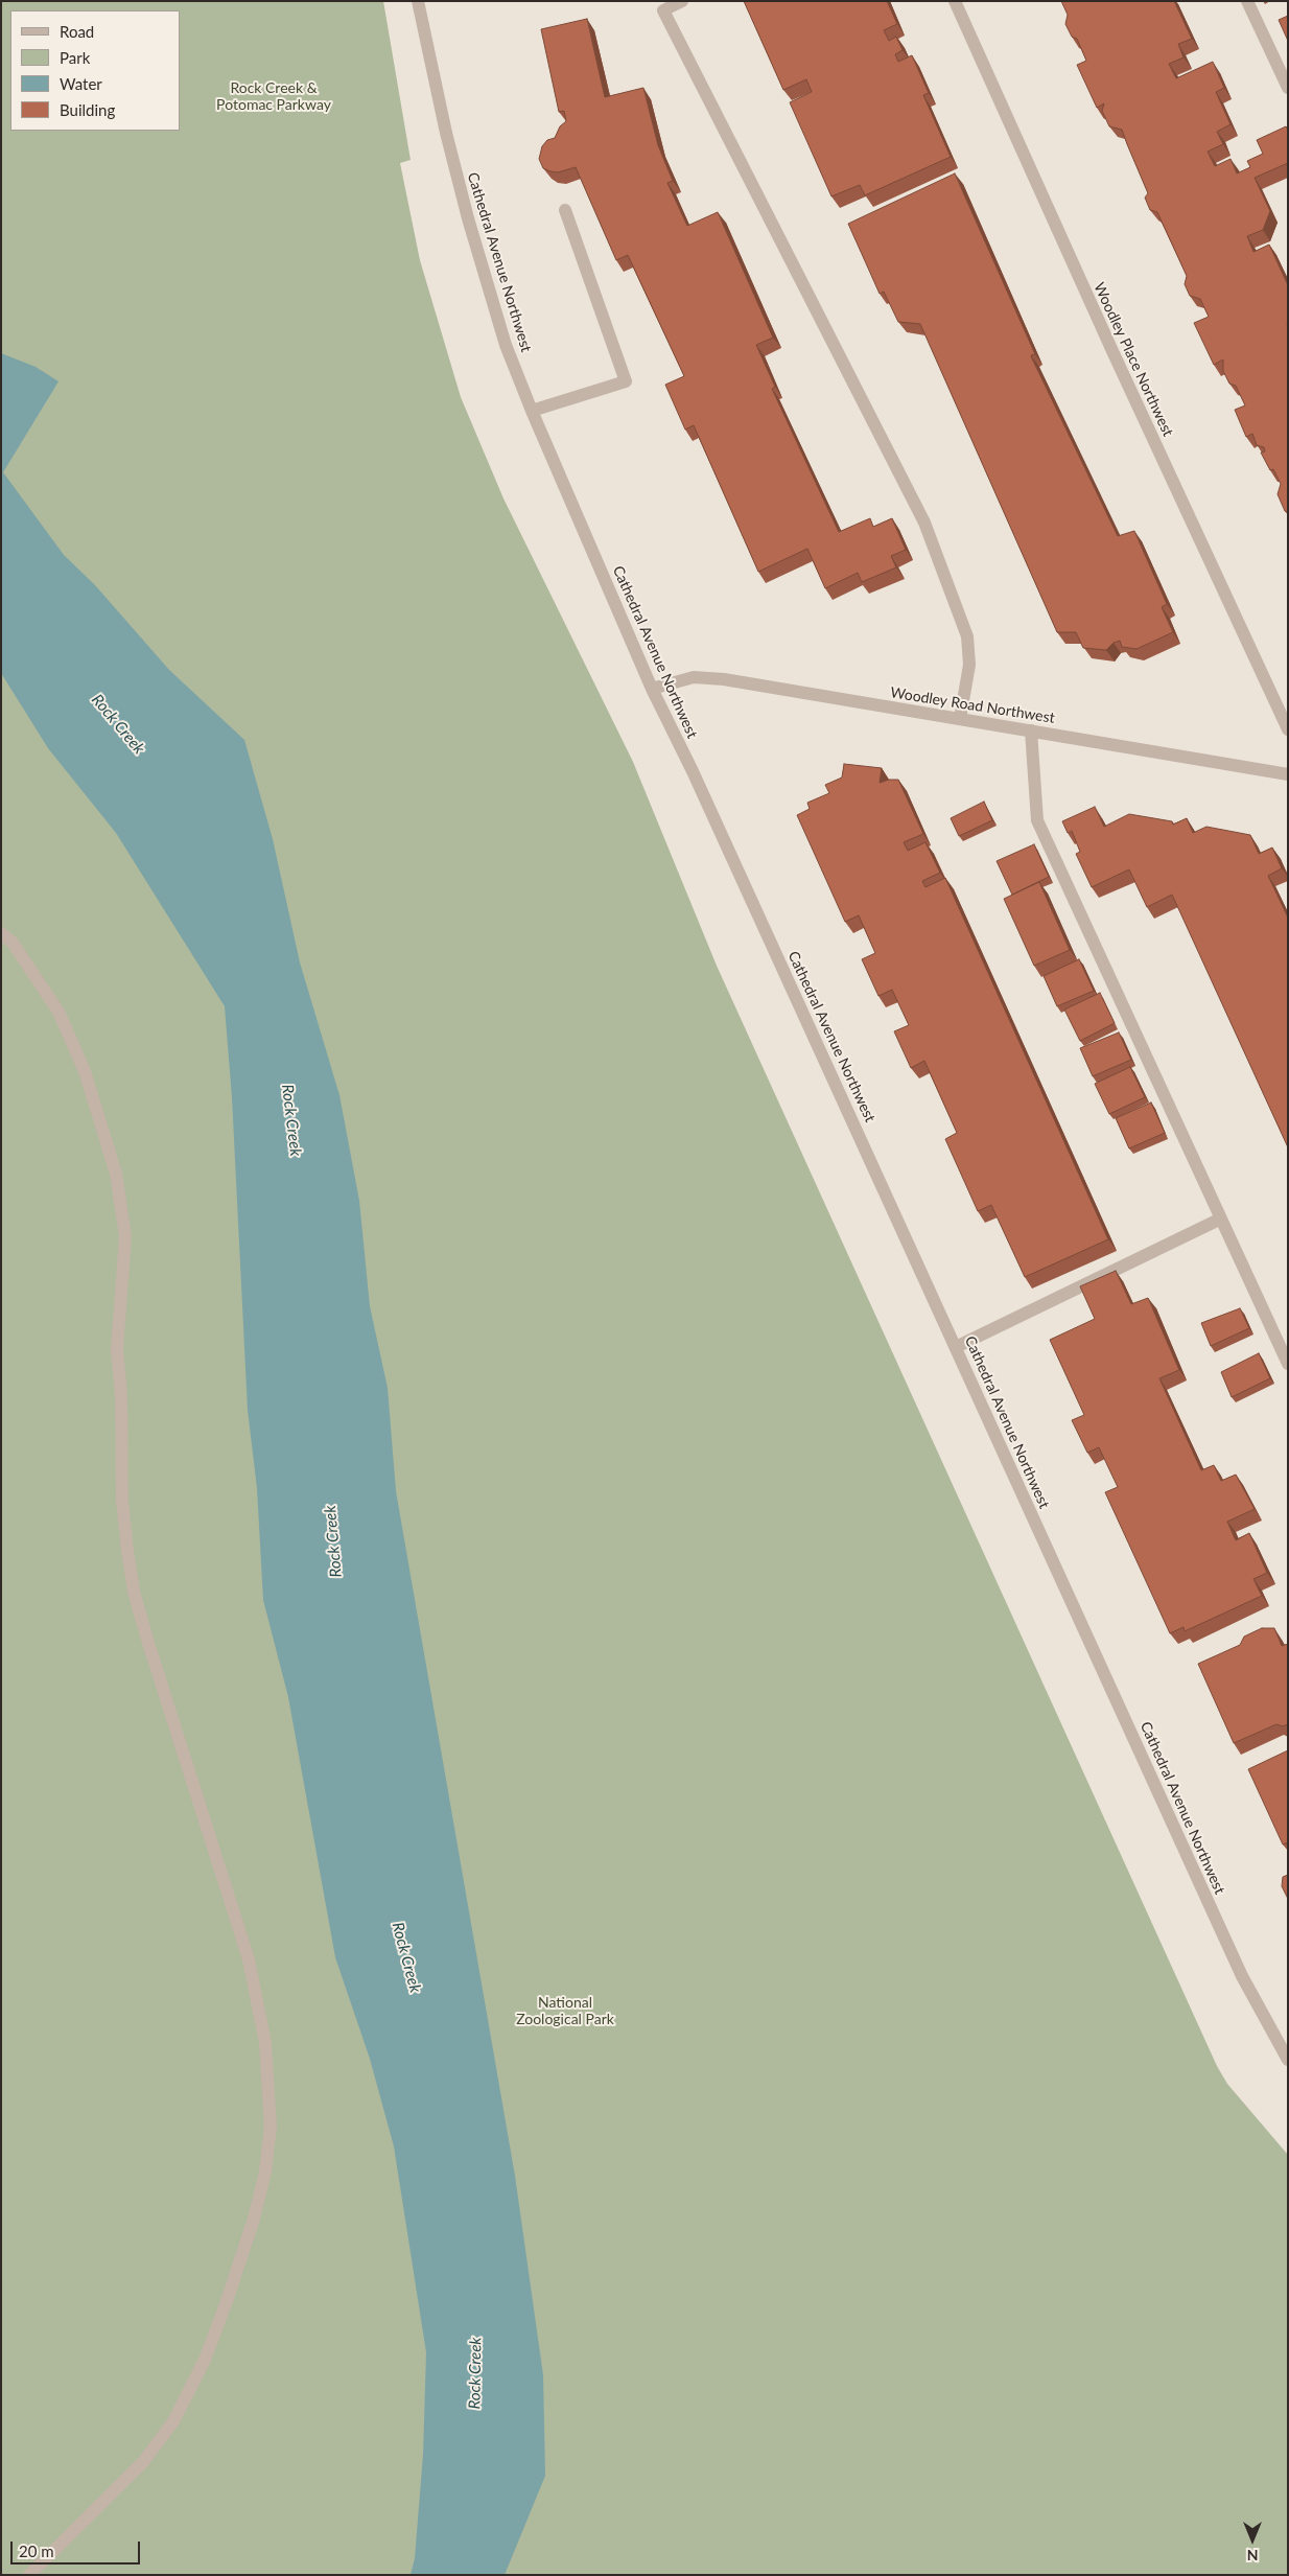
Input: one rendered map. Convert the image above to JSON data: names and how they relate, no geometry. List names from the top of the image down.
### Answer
{
  "streets": {
    "street": ["Cathedral Avenue Northwest", "Woodley Place Northwest", "Woodley Road Northwest"]
  },
  "crossings": [
    ["Cathedral Avenue Northwest", "Woodley Road Northwest"]
  ],
  "water": ["Rock Creek"],
  "parks": ["Rock Creek & Potomac Parkway", "National Zoological Park"],
  "legend": [
    "Road",
    "Park",
    "Water",
    "Building"
  ],
  "scale_bar": "20 m",
  "north": "bottom"
}
